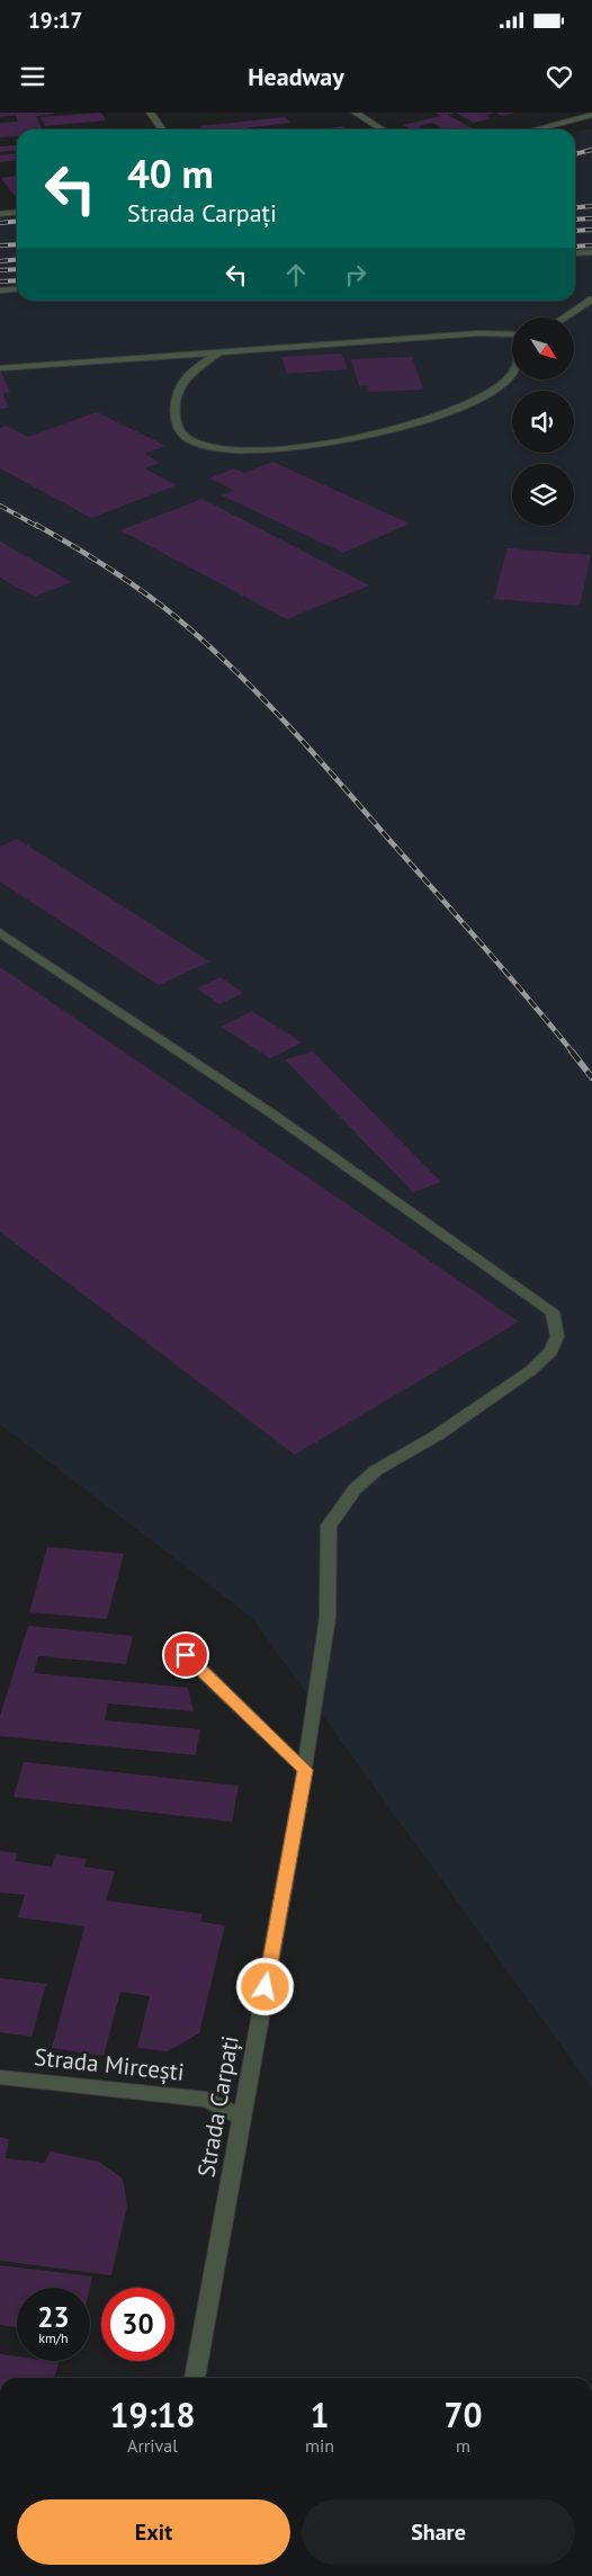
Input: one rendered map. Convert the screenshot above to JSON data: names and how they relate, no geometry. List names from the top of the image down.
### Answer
{
  "streets": {
    "street": ["Strada Mircești", "Strada Carpați"]
  },
  "crossings": [
    ["Strada Mircești", "Strada Carpați"]
  ],
  "north": "bottom right",
  "page": {
    "status": "19:17",
    "header": "Headway",
    "turn": ["40 m", "Strada Carpați"],
    "speed": "23 km/h",
    "limit": "30",
    "eta": [
      "19:18",
      "Arrival",
      "1",
      "min",
      "70",
      "m"
    ],
    "buttons": ["Exit", "Share"]
  }
}
